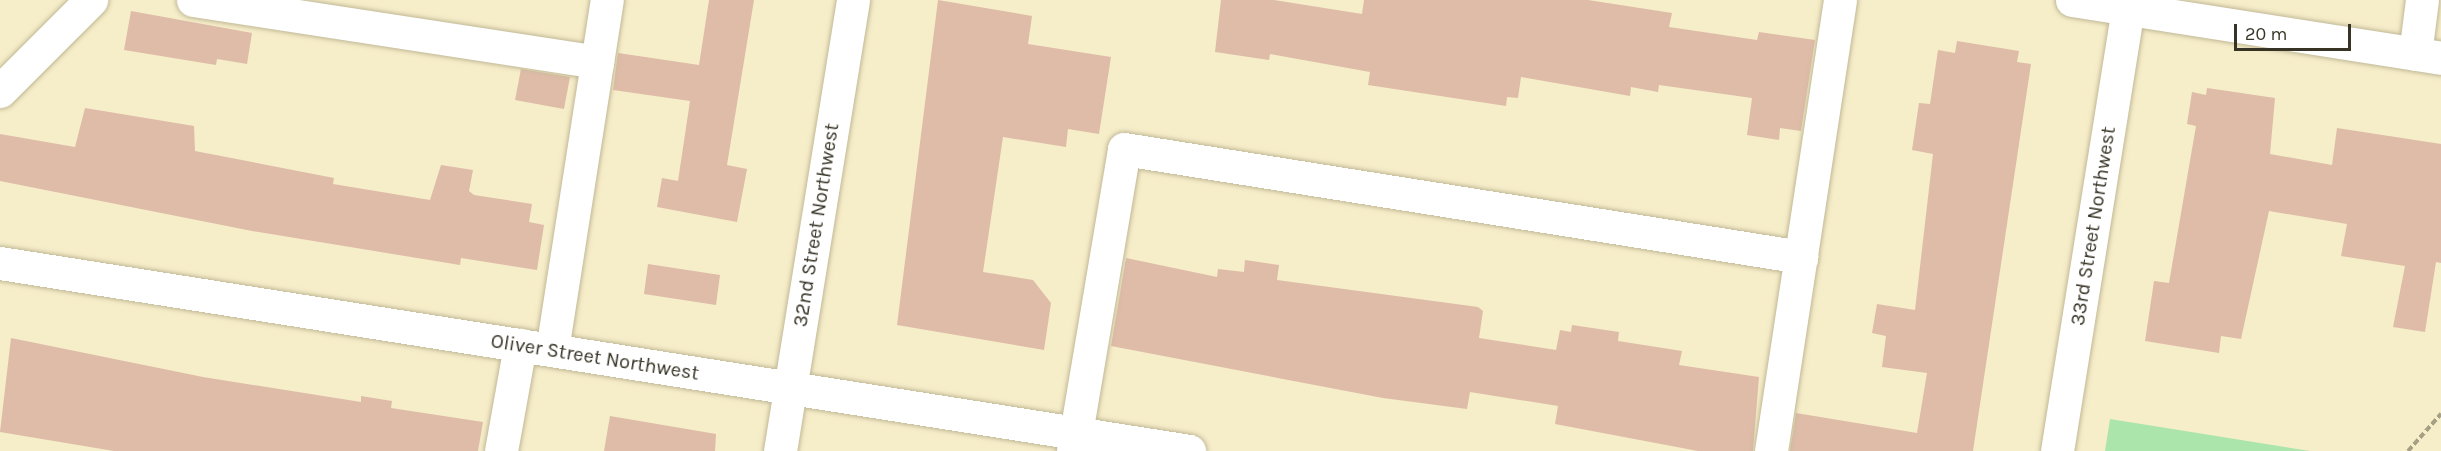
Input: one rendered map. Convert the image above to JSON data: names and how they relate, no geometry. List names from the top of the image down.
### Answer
{
  "streets": {
    "street": ["32nd Street Northwest", "33rd Street Northwest", "Oliver Street Northwest"]
  },
  "crossings": [
    ["32nd Street Northwest", "Oliver Street Northwest"]
  ],
  "scale_bar": "20 m"
}
